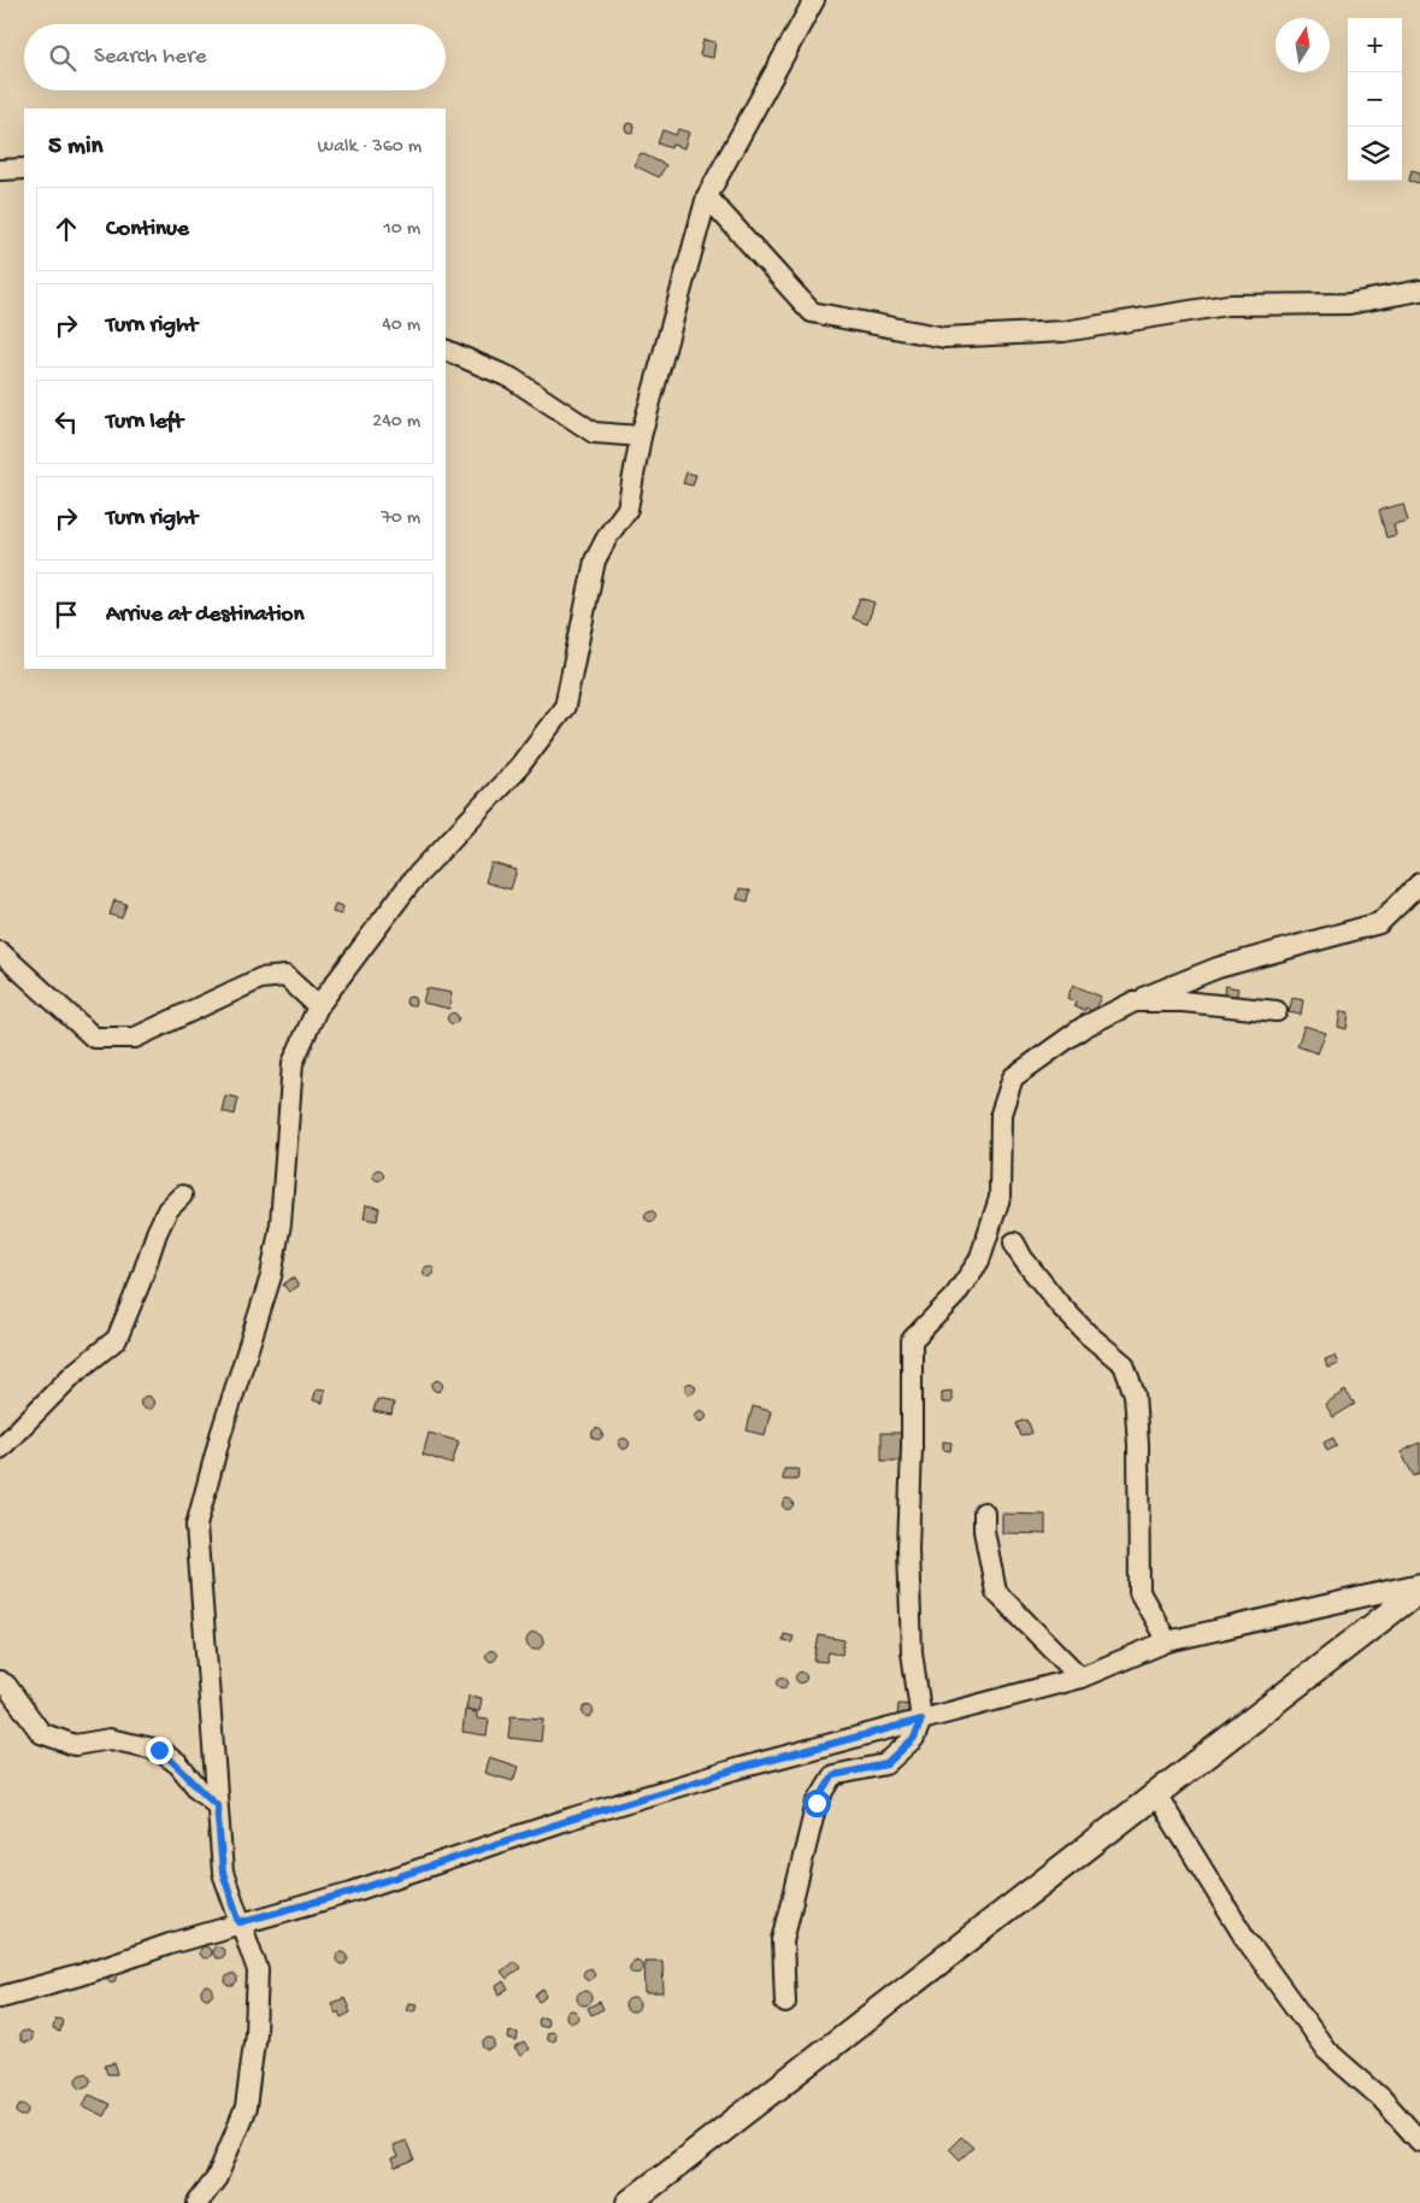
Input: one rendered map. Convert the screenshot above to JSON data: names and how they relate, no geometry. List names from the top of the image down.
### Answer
{
  "north": "top",
  "page": {
    "map_buttons": ["+", "−"],
    "search": "Search here",
    "heading": ["5 min", "Walk · 360 m"],
    "list": [
      ["Continue", "10 m"],
      ["Turn right", "40 m"],
      ["Turn left", "240 m"],
      ["Turn right", "70 m"],
      "Arrive at destination"
    ]
  }
}
